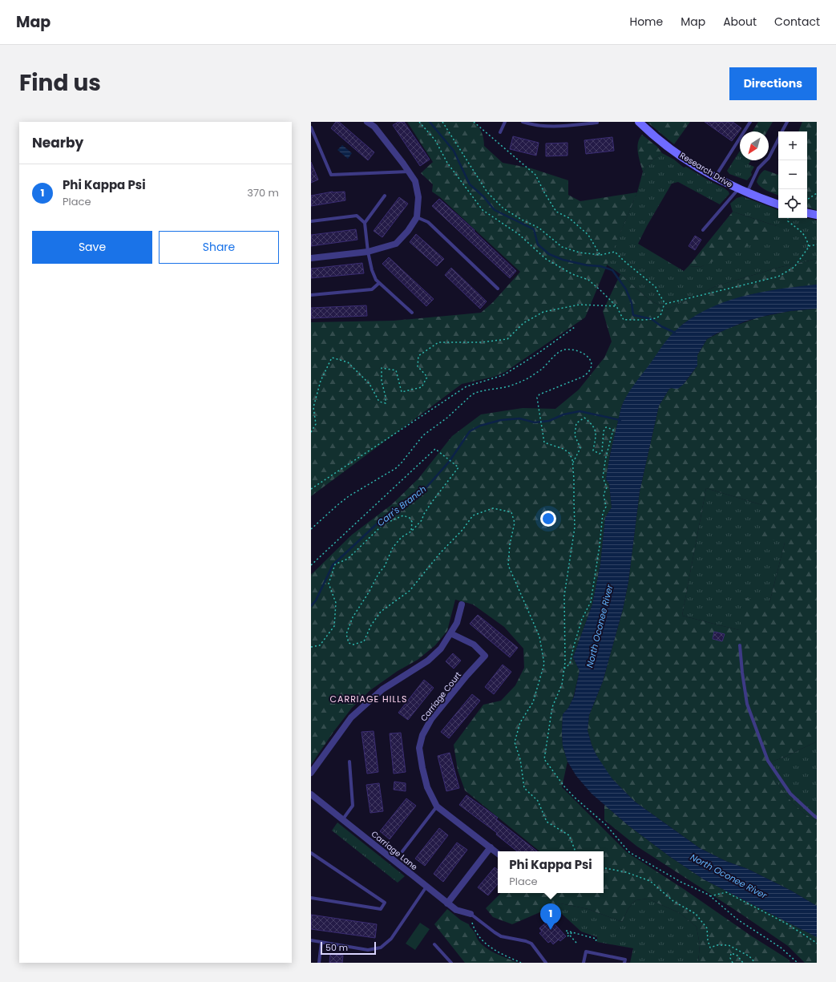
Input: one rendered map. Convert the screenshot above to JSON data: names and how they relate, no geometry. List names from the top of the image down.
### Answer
{
  "streets": {
    "street": ["Research Drive", "Carriage Court", "Carriage Lane"]
  },
  "districts": ["CARRIAGE HILLS"],
  "water": ["Carr's Branch", "North Oconee River"],
  "scale_bar": "50 m",
  "north": "bottom left",
  "page": {
    "header": "Map",
    "nav": [
      "Home",
      "Map",
      "About",
      "Contact"
    ],
    "title": "Find us",
    "buttons": [
      "Directions",
      ["Save", "Share"]
    ],
    "heading": "Nearby",
    "map_buttons": ["+", "−"],
    "list": [
      {
        "mark": "1",
        "name": "Phi Kappa Psi",
        "note": "Place",
        "value": "370 m"
      }
    ],
    "popup": ["Phi Kappa Psi", "Place"],
    "pins": "1",
    "scale": "50 m"
  }
}
